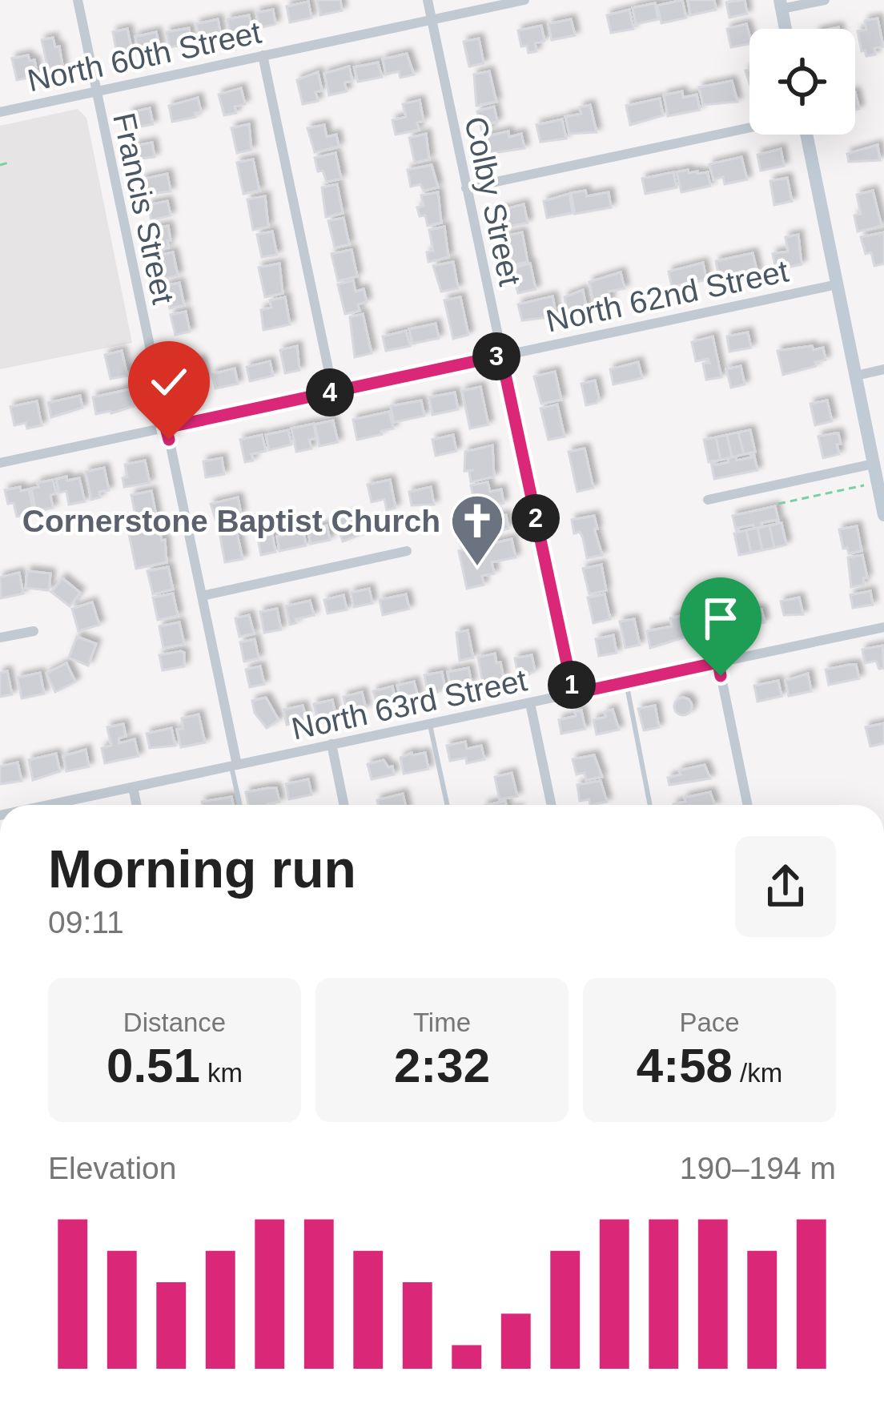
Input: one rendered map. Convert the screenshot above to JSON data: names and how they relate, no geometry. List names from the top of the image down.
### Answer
{
  "streets": {
    "street": [
      "North 60th Street",
      "Colby Street",
      "Francis Street",
      "North 62nd Street",
      "North 63rd Street"
    ]
  },
  "crossings": [
    ["North 60th Street", "Colby Street"],
    ["North 60th Street", "Francis Street"],
    ["Colby Street", "North 62nd Street"],
    ["Colby Street", "North 63rd Street"],
    ["Francis Street", "North 62nd Street"],
    ["Francis Street", "North 63rd Street"]
  ],
  "places": {
    "church": ["Cornerstone Baptist Church"]
  },
  "page": {
    "pins": [
      "3",
      "4",
      "2",
      "1"
    ],
    "heading": ["Morning run", "09:11"],
    "stats": [
      ["Distance", "0.51 km"],
      ["Time", "2:32"],
      ["Pace", "4:58 /km"]
    ],
    "chart": ["Elevation", "190–194 m"]
  }
}
